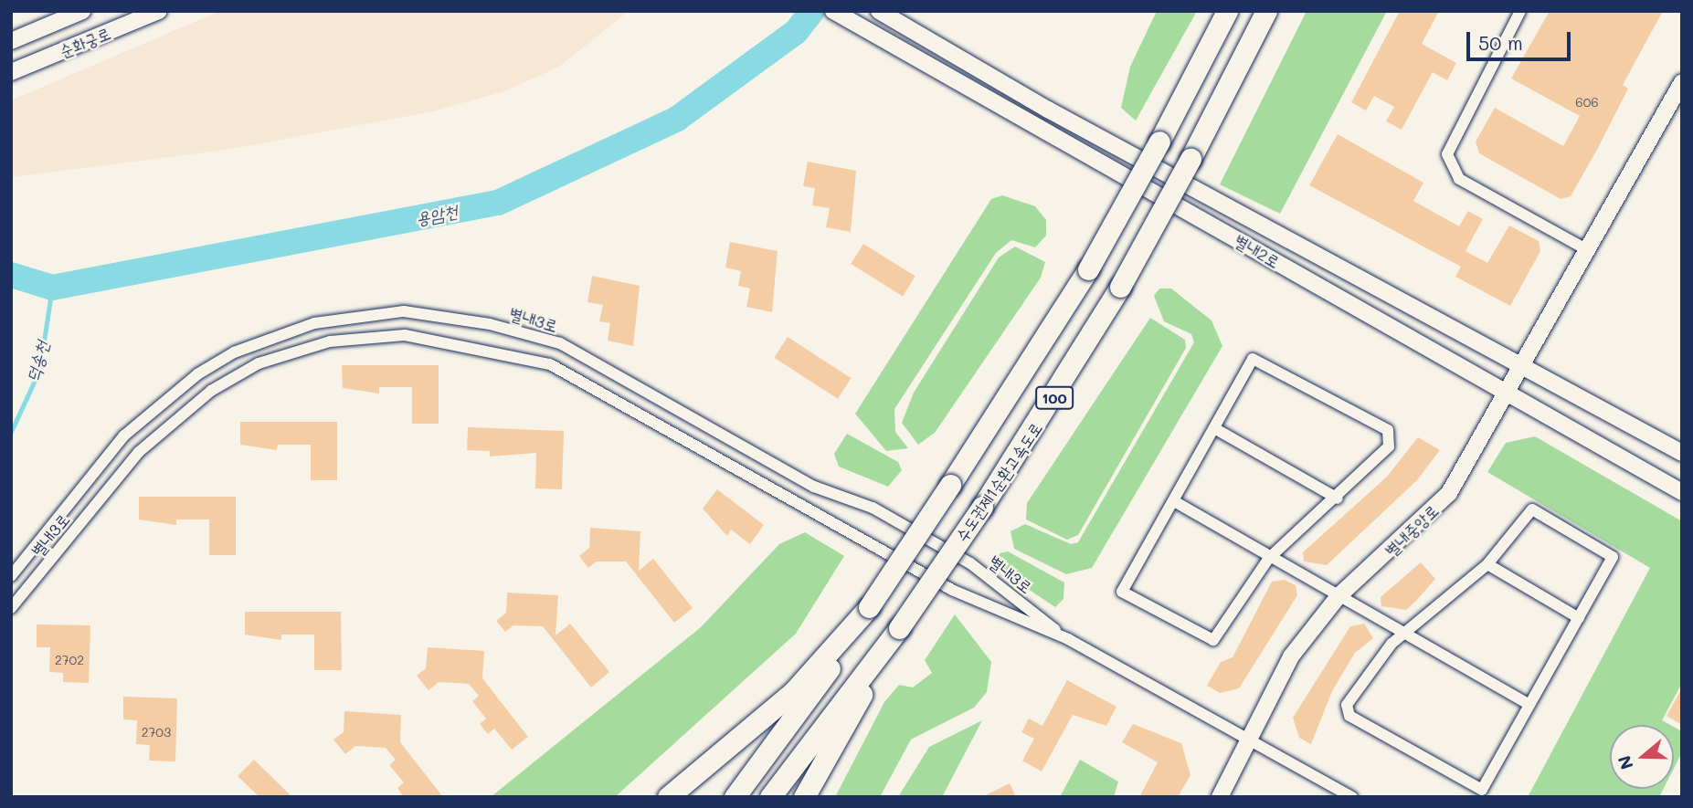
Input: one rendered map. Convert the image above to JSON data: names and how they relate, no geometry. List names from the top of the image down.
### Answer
{
  "streets": {
    "highway": ["100", "수도권제1순환고속도로"],
    "street": [
      "순화궁로",
      "별내2로",
      "별내3로",
      "별내중앙로"
    ]
  },
  "crossings": [
    ["별내2로", "별내중앙로"],
    ["별내3로", "별내중앙로"]
  ],
  "water": ["용암천", "덕송천"],
  "house_numbers": ["606", "2702", "2703"],
  "scale_bar": "50 m",
  "north": "left"
}
